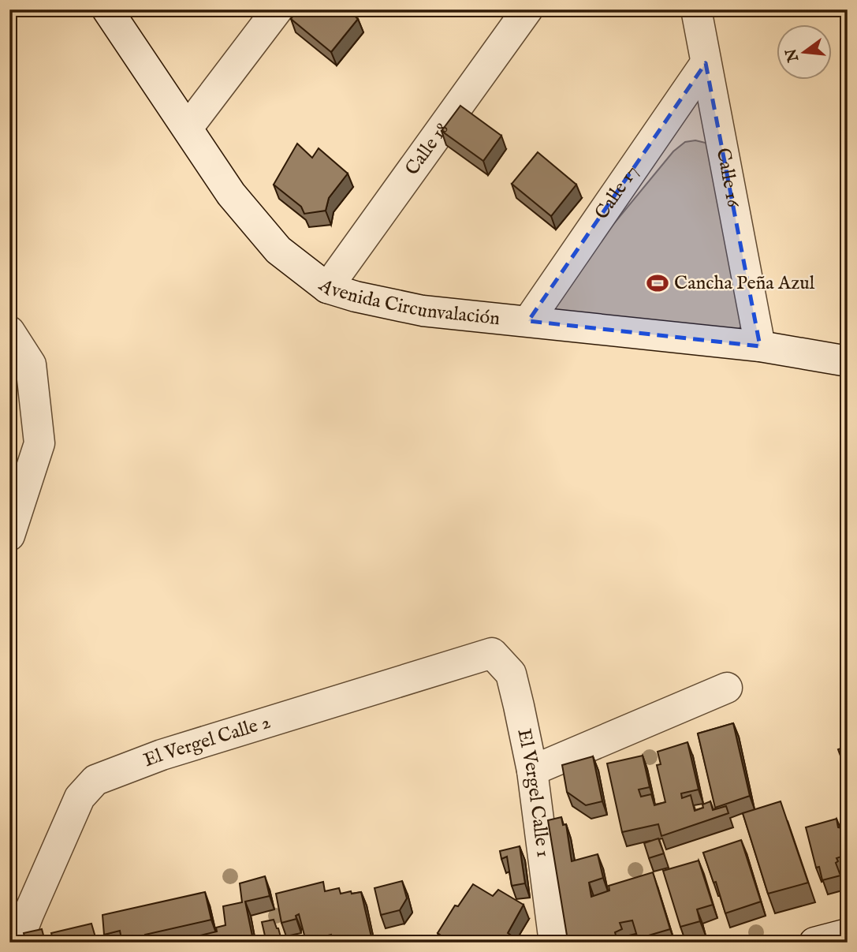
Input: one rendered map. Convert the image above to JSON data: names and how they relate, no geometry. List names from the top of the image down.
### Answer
{
  "streets": {
    "street": [
      "Calle 18",
      "Calle 16",
      "Calle 17",
      "Avenida Circunvalación",
      "El Vergel Calle 2",
      "El Vergel Calle 1"
    ]
  },
  "crossings": [
    ["Calle 18", "Avenida Circunvalación"],
    ["Calle 16", "Calle 17"],
    ["Calle 16", "Avenida Circunvalación"],
    ["Calle 17", "Avenida Circunvalación"],
    ["El Vergel Calle 2", "El Vergel Calle 1"]
  ],
  "places": {
    "sports": ["Cancha Peña Azul"]
  },
  "north": "left"
}
